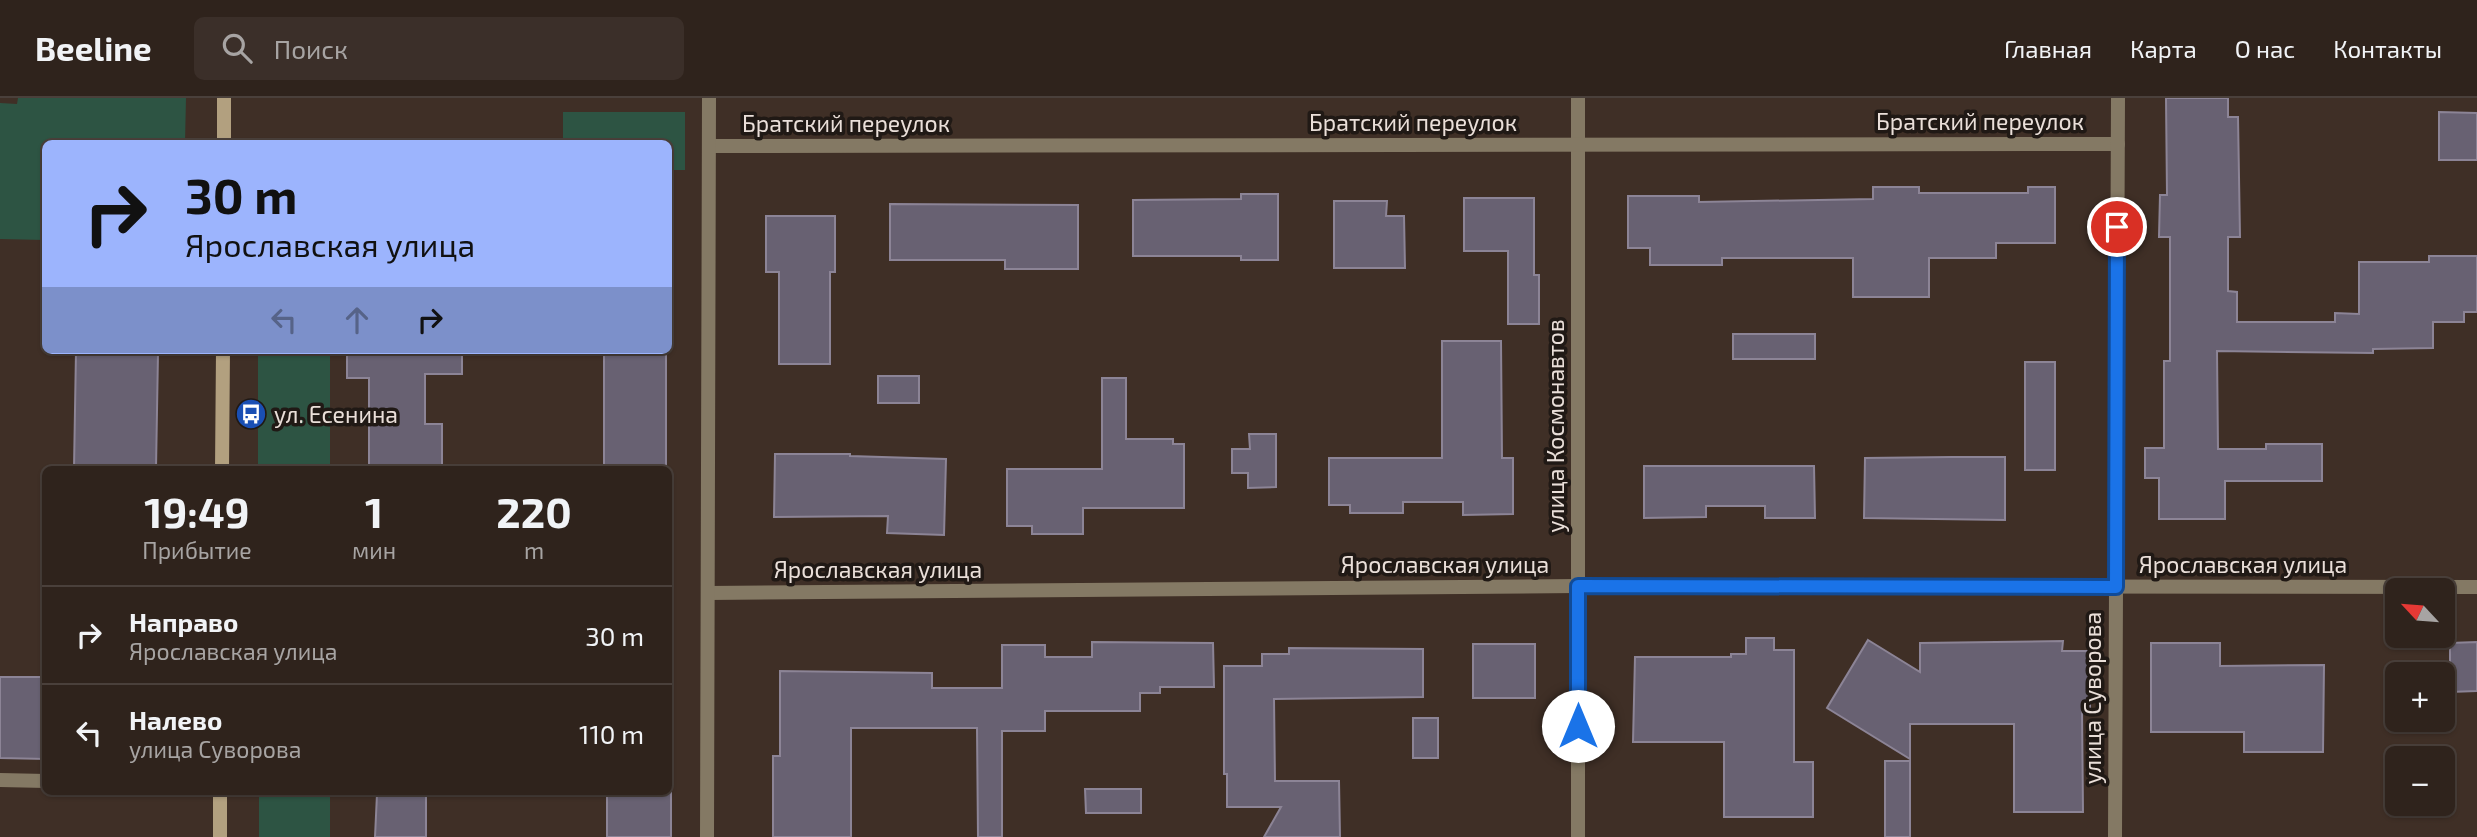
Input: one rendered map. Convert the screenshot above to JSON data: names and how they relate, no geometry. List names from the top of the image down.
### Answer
{
  "streets": {
    "street": [
      "Братский переулок",
      "улица Космонавтов",
      "Ярославская улица",
      "улица Суворова"
    ]
  },
  "crossings": [
    ["Братский переулок", "улица Космонавтов"],
    ["Братский переулок", "улица Суворова"],
    ["улица Космонавтов", "Ярославская улица"],
    ["Ярославская улица", "улица Суворова"]
  ],
  "places": {
    "bus stop": ["ул. Есенина"]
  },
  "north": "top left",
  "page": {
    "header": "Beeline",
    "search": "Поиск",
    "nav": [
      "Главная",
      "Карта",
      "О нас",
      "Контакты"
    ],
    "turn": ["30 m", "Ярославская улица"],
    "eta": [
      "19:49",
      "Прибытие",
      "1",
      "мин",
      "220",
      "m"
    ],
    "map_buttons": ["+", "−"],
    "list": [
      {
        "name": "Направо",
        "note": "Ярославская улица",
        "value": "30 m"
      },
      {
        "name": "Налево",
        "note": "улица Суворова",
        "value": "110 m"
      }
    ]
  }
}
